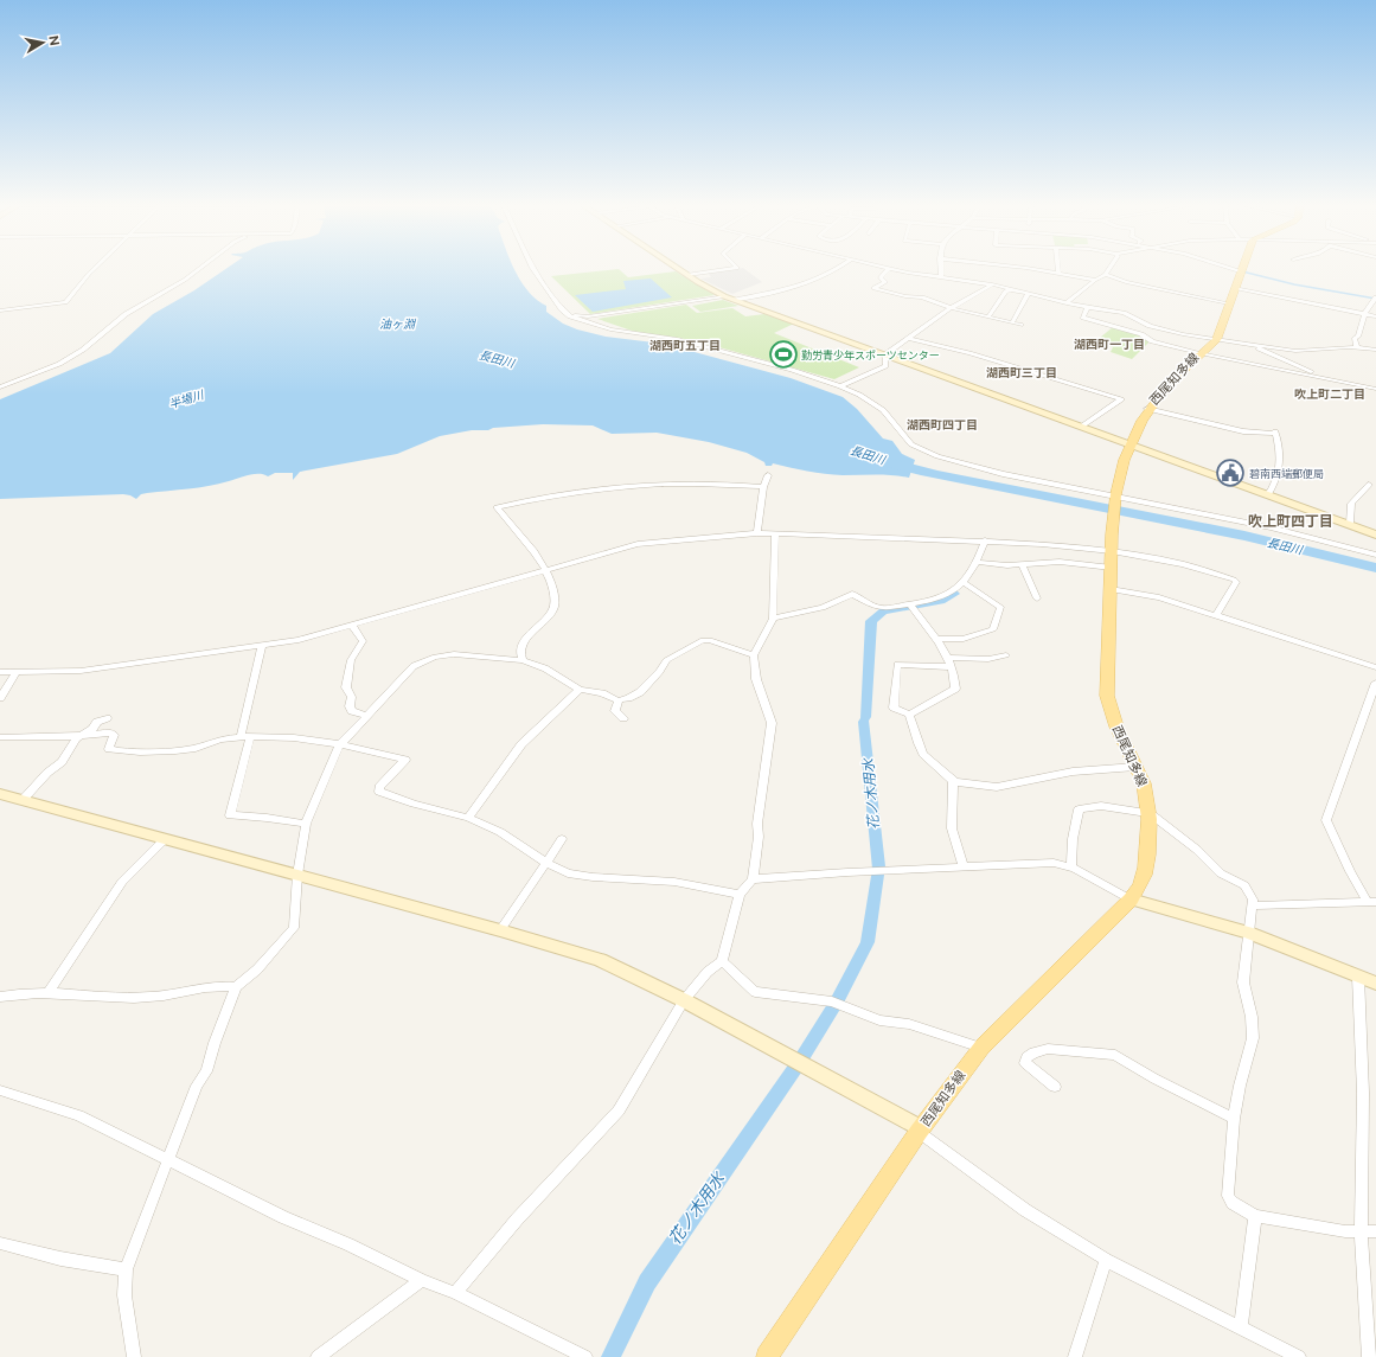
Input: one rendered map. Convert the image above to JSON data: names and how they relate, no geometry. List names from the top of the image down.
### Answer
{
  "streets": {
    "main road": ["西尾知多線"]
  },
  "districts": [
    "湖西町一丁目",
    "湖西町五丁目",
    "湖西町三丁目",
    "吹上町二丁目",
    "湖西町四丁目",
    "吹上町四丁目"
  ],
  "water": [
    "油ヶ淵",
    "長田川",
    "半場川",
    "花ノ木用水"
  ],
  "places": {
    "sports": ["勤労青少年スポーツセンター"],
    "public building": ["碧南西端郵便局"]
  },
  "north": "right"
}
